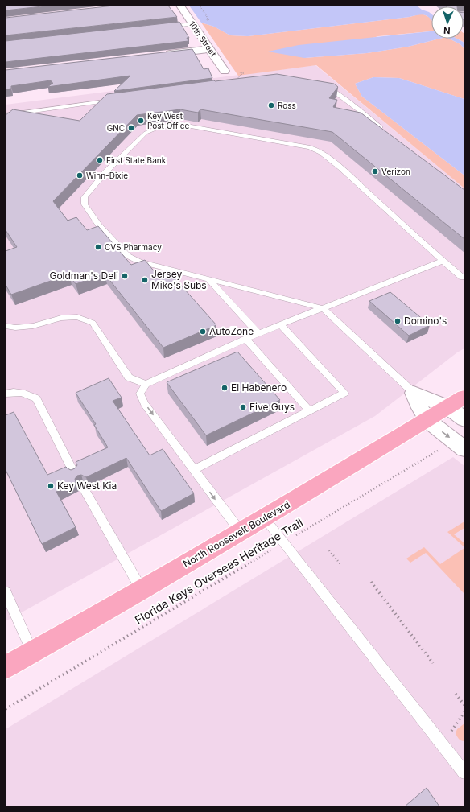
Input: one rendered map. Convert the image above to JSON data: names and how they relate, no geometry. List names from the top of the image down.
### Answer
{
  "streets": {
    "main road": ["North Roosevelt Boulevard"],
    "street": ["10th Street"],
    "path": ["Florida Keys Overseas Heritage Trail"]
  },
  "places": [
    "Ross",
    "Key West Post Office",
    "GNC",
    "First State Bank",
    "Verizon",
    "Winn-Dixie",
    "CVS Pharmacy",
    "Goldman's Deli",
    "Jersey Mike's Subs",
    "Domino's",
    "AutoZone",
    "El Habenero",
    "Five Guys",
    "Key West Kia"
  ],
  "north": "bottom"
}
